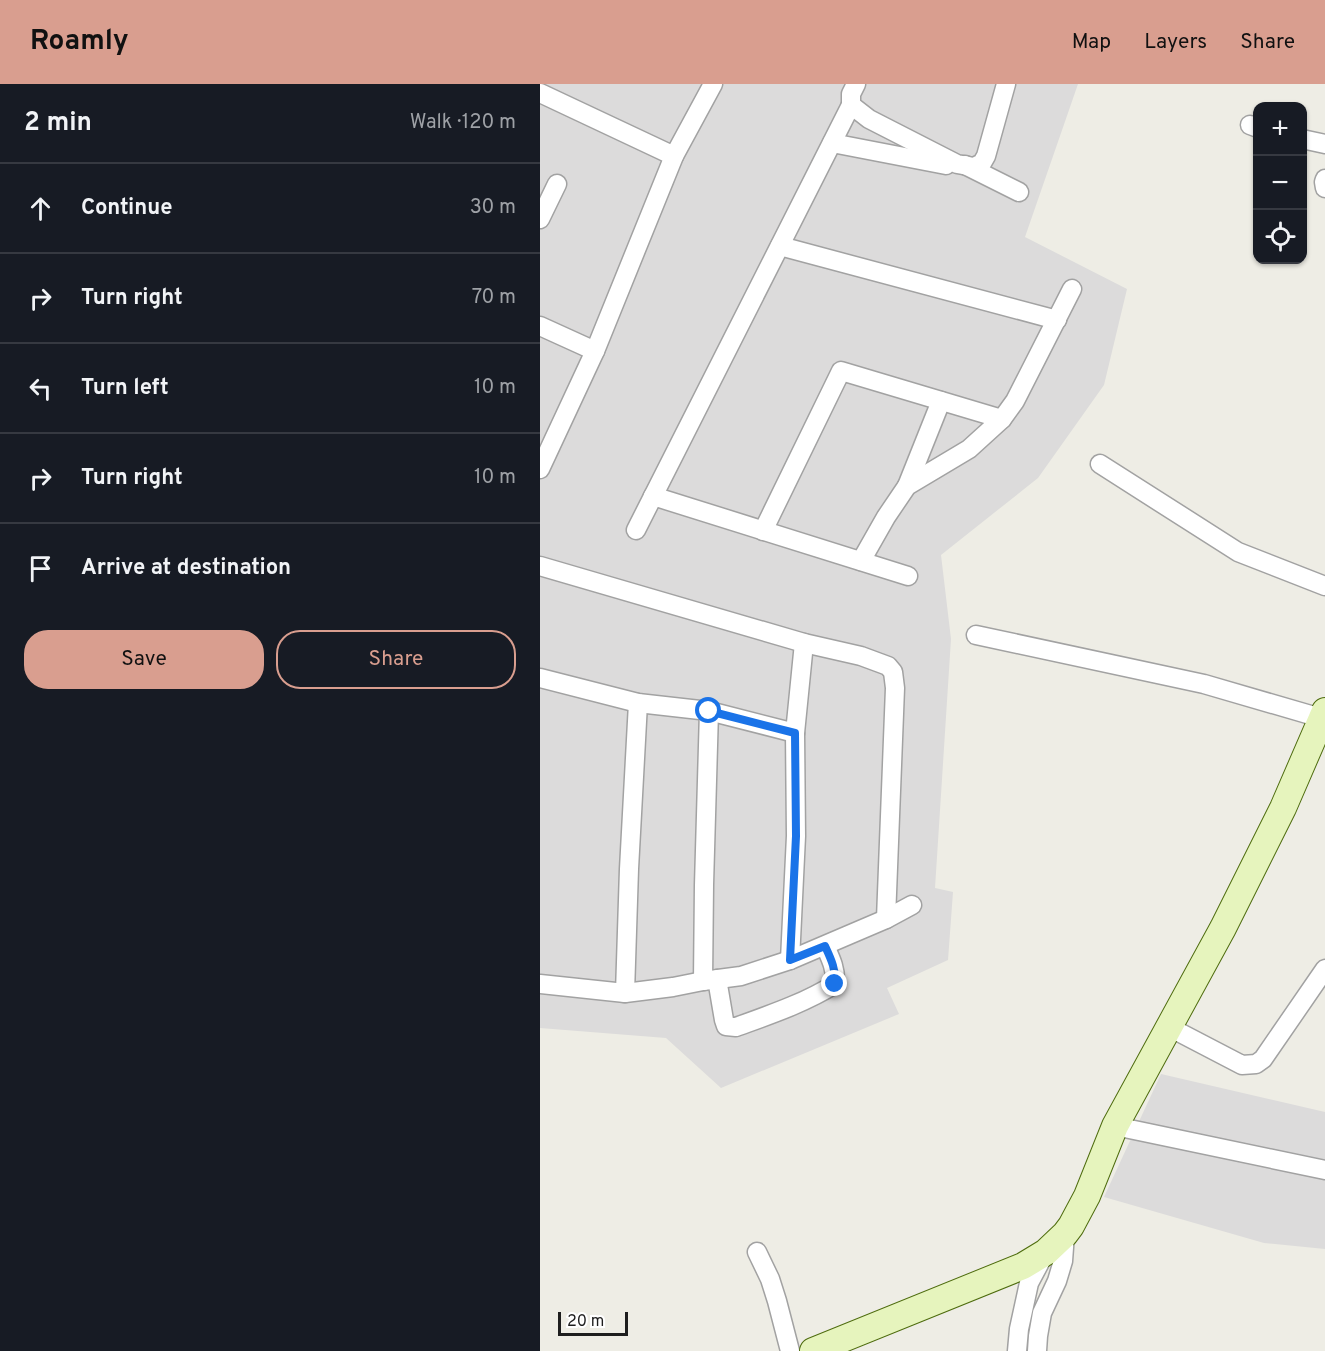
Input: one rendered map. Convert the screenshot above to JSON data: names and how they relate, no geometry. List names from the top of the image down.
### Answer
{
  "scale_bar": "20 m",
  "page": {
    "header": "Roamly",
    "nav": ["Map", "Layers", "Share"],
    "heading": ["2 min", "Walk · 120 m"],
    "map_buttons": ["+", "−"],
    "list": [
      ["Continue", "30 m"],
      ["Turn right", "70 m"],
      ["Turn left", "10 m"],
      ["Turn right", "10 m"],
      "Arrive at destination"
    ],
    "buttons": ["Save", "Share"],
    "scale": "20 m"
  }
}
